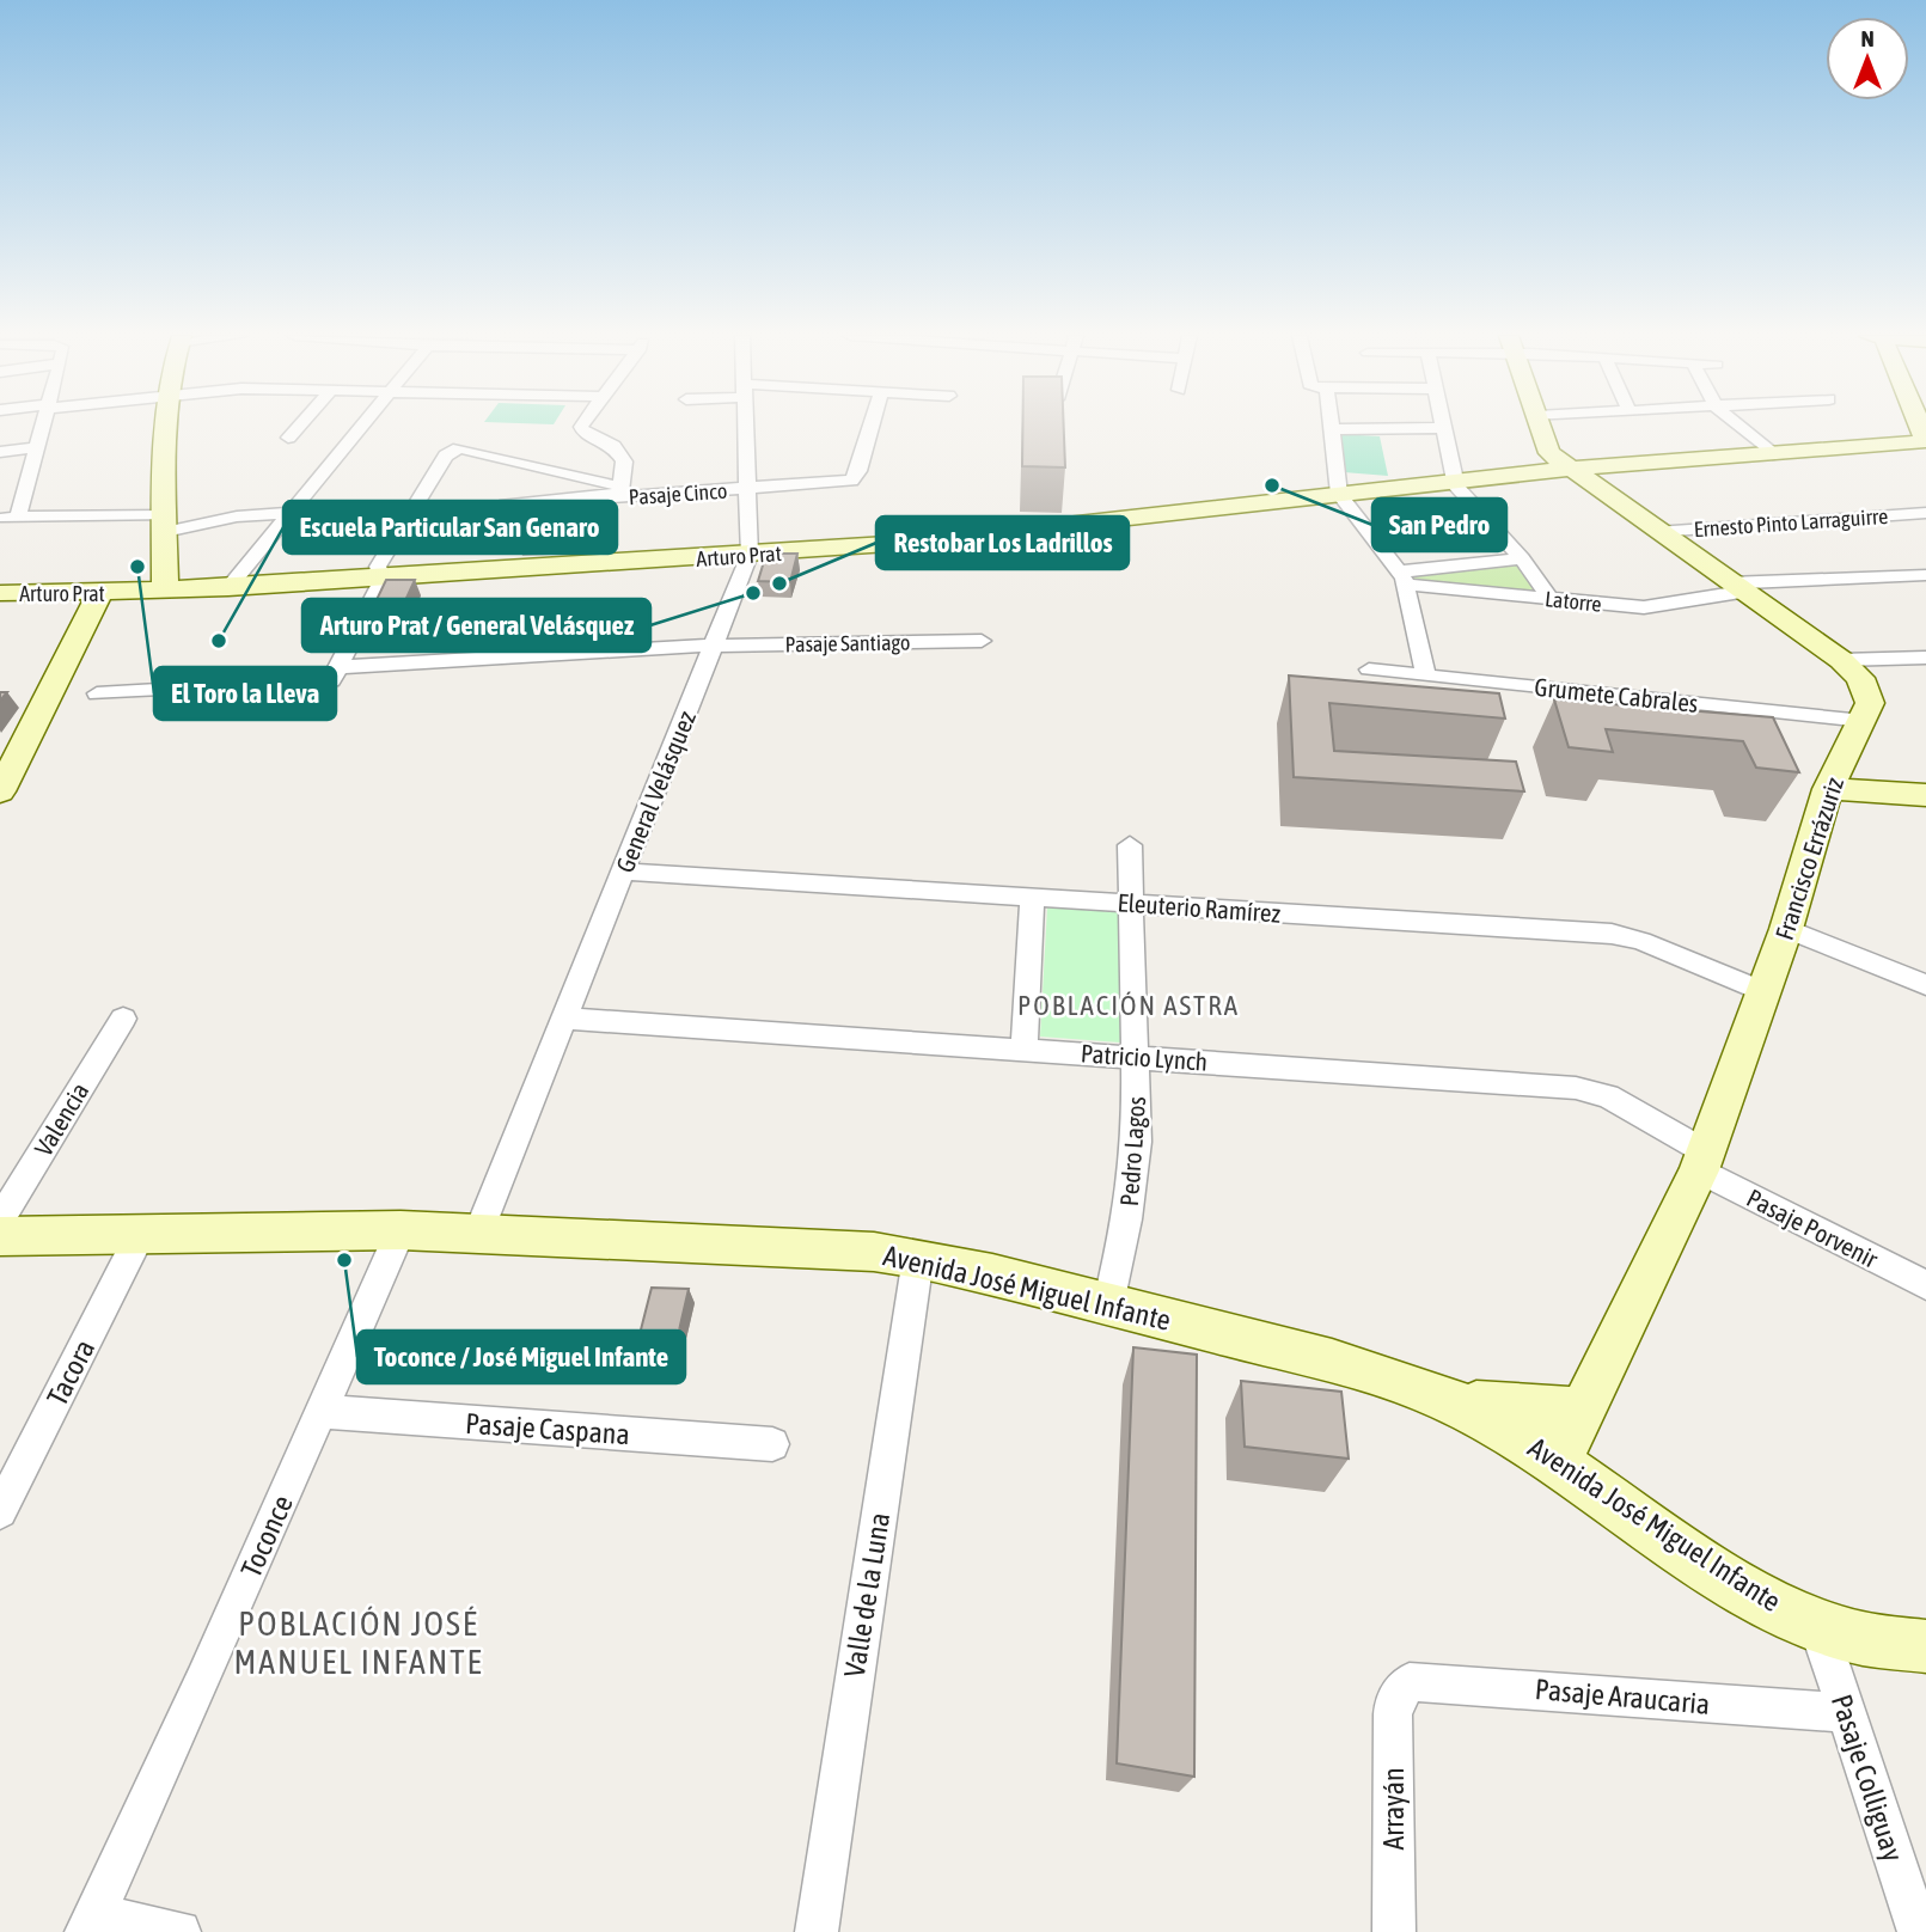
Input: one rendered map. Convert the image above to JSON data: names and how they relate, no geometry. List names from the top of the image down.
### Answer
{
  "streets": {
    "street": [
      "Pasaje Cinco",
      "Ernesto Pinto Larraguirre",
      "Arturo Prat",
      "Latorre",
      "Pasaje Santiago",
      "Grumete Cabrales",
      "General Velásquez",
      "Francisco Errázuriz",
      "Eleuterio Ramírez",
      "Patricio Lynch",
      "Valencia",
      "Pedro Lagos",
      "Pasaje Porvenir",
      "Avenida José Miguel Infante",
      "Tacora",
      "Pasaje Caspana",
      "Toconce",
      "Valle de la Luna",
      "Pasaje Araucaria",
      "Pasaje Colliguay",
      "Arrayán"
    ]
  },
  "crossings": [
    ["Pasaje Cinco", "General Velásquez"],
    ["Arturo Prat", "General Velásquez"],
    ["Pasaje Santiago", "General Velásquez"],
    ["Grumete Cabrales", "Francisco Errázuriz"],
    ["General Velásquez", "Eleuterio Ramírez"],
    ["General Velásquez", "Patricio Lynch"],
    ["General Velásquez", "Avenida José Miguel Infante"],
    ["Francisco Errázuriz", "Eleuterio Ramírez"],
    ["Francisco Errázuriz", "Patricio Lynch"],
    ["Francisco Errázuriz", "Pasaje Porvenir"],
    ["Francisco Errázuriz", "Avenida José Miguel Infante"],
    ["Eleuterio Ramírez", "Pedro Lagos"],
    ["Patricio Lynch", "Pedro Lagos"],
    ["Patricio Lynch", "Pasaje Porvenir"],
    ["Pedro Lagos", "Avenida José Miguel Infante"],
    ["Avenida José Miguel Infante", "Tacora"],
    ["Avenida José Miguel Infante", "Toconce"],
    ["Avenida José Miguel Infante", "Valle de la Luna"],
    ["Avenida José Miguel Infante", "Pasaje Colliguay"],
    ["Pasaje Caspana", "Toconce"],
    ["Pasaje Araucaria", "Pasaje Colliguay"],
    ["Pasaje Araucaria", "Arrayán"]
  ],
  "districts": ["POBLACIÓN ASTRA", "POBLACIÓN JOSÉ MANUEL INFANTE"],
  "places": [
    "San Pedro",
    "El Toro la Lleva",
    "Restobar Los Ladrillos",
    "Arturo Prat / General Velásquez",
    "Escuela Particular San Genaro",
    "Toconce / José Miguel Infante"
  ],
  "north": "top"
}
